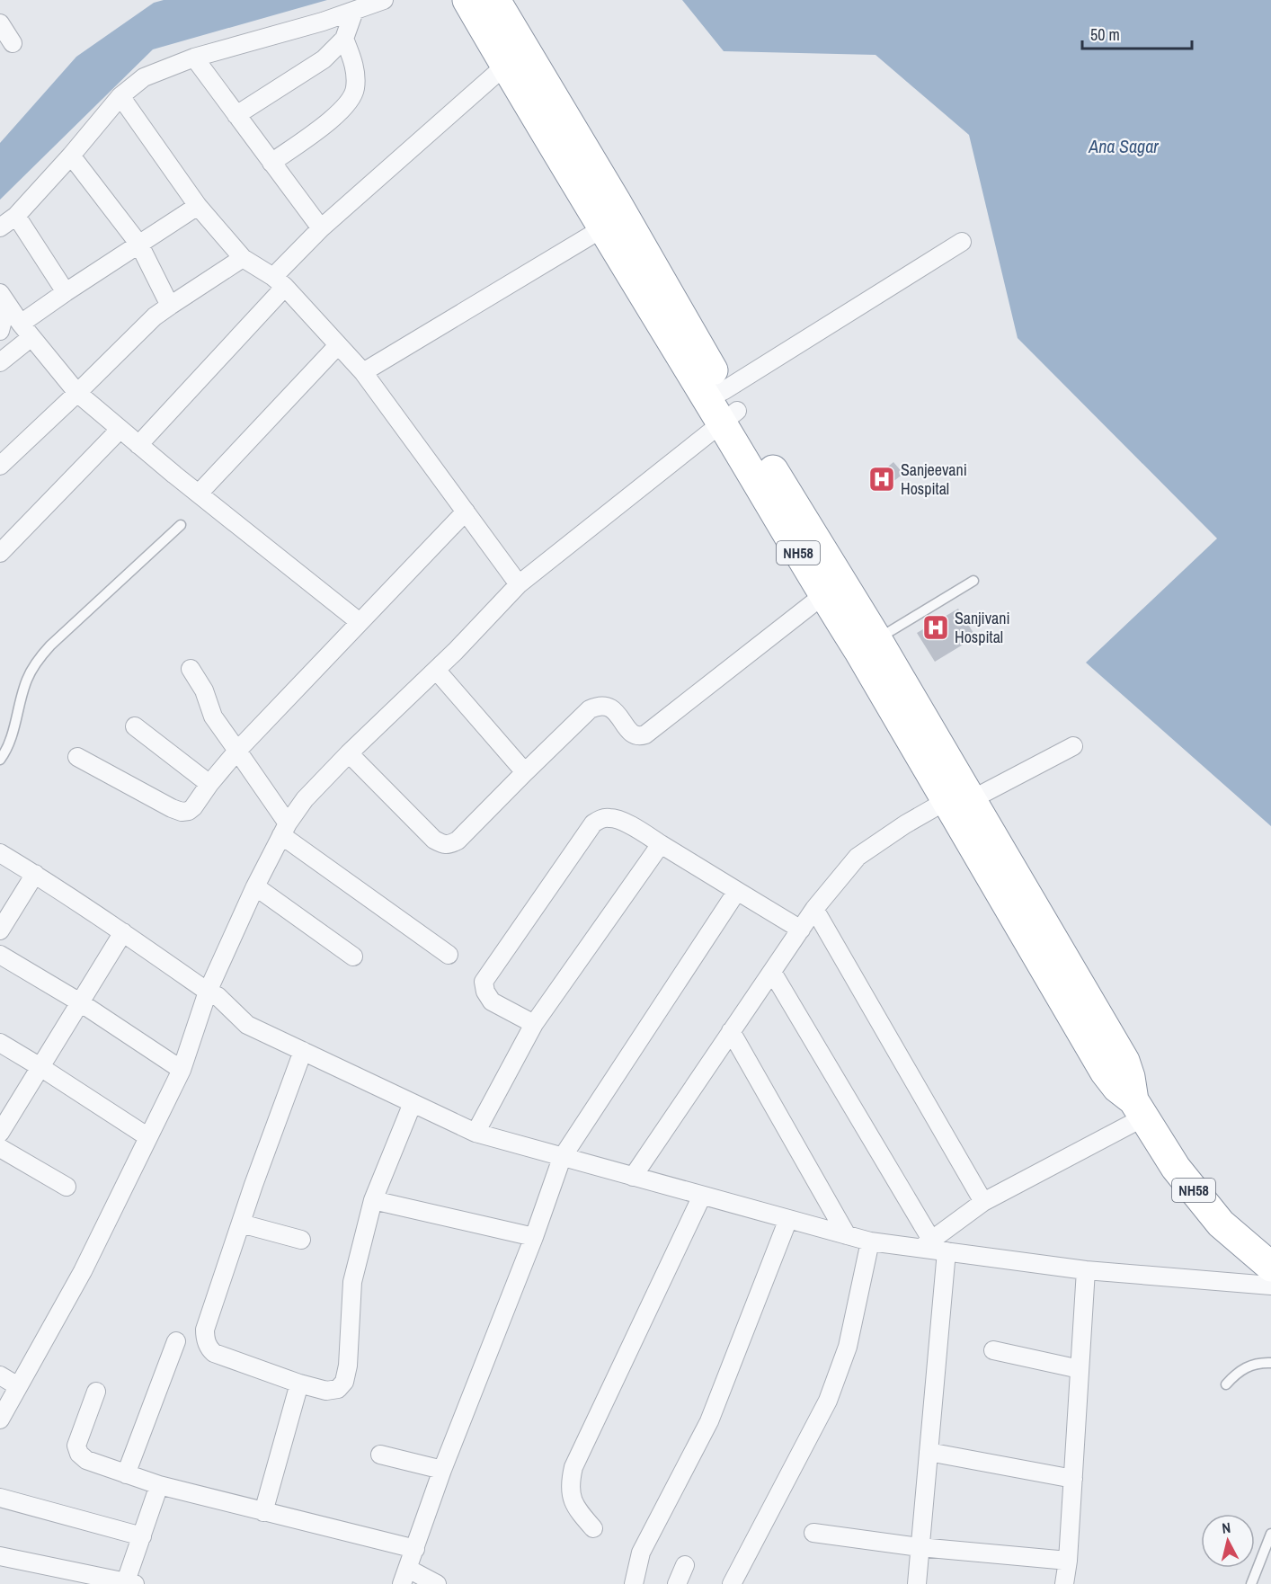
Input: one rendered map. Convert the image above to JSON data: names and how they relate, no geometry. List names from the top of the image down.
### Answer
{
  "streets": {
    "highway": ["NH58"]
  },
  "water": ["Ana Sagar"],
  "places": {
    "hospital": ["Sanjeevani Hospital", "Sanjivani Hospital"]
  },
  "scale_bar": "50 m",
  "north": "top"
}
